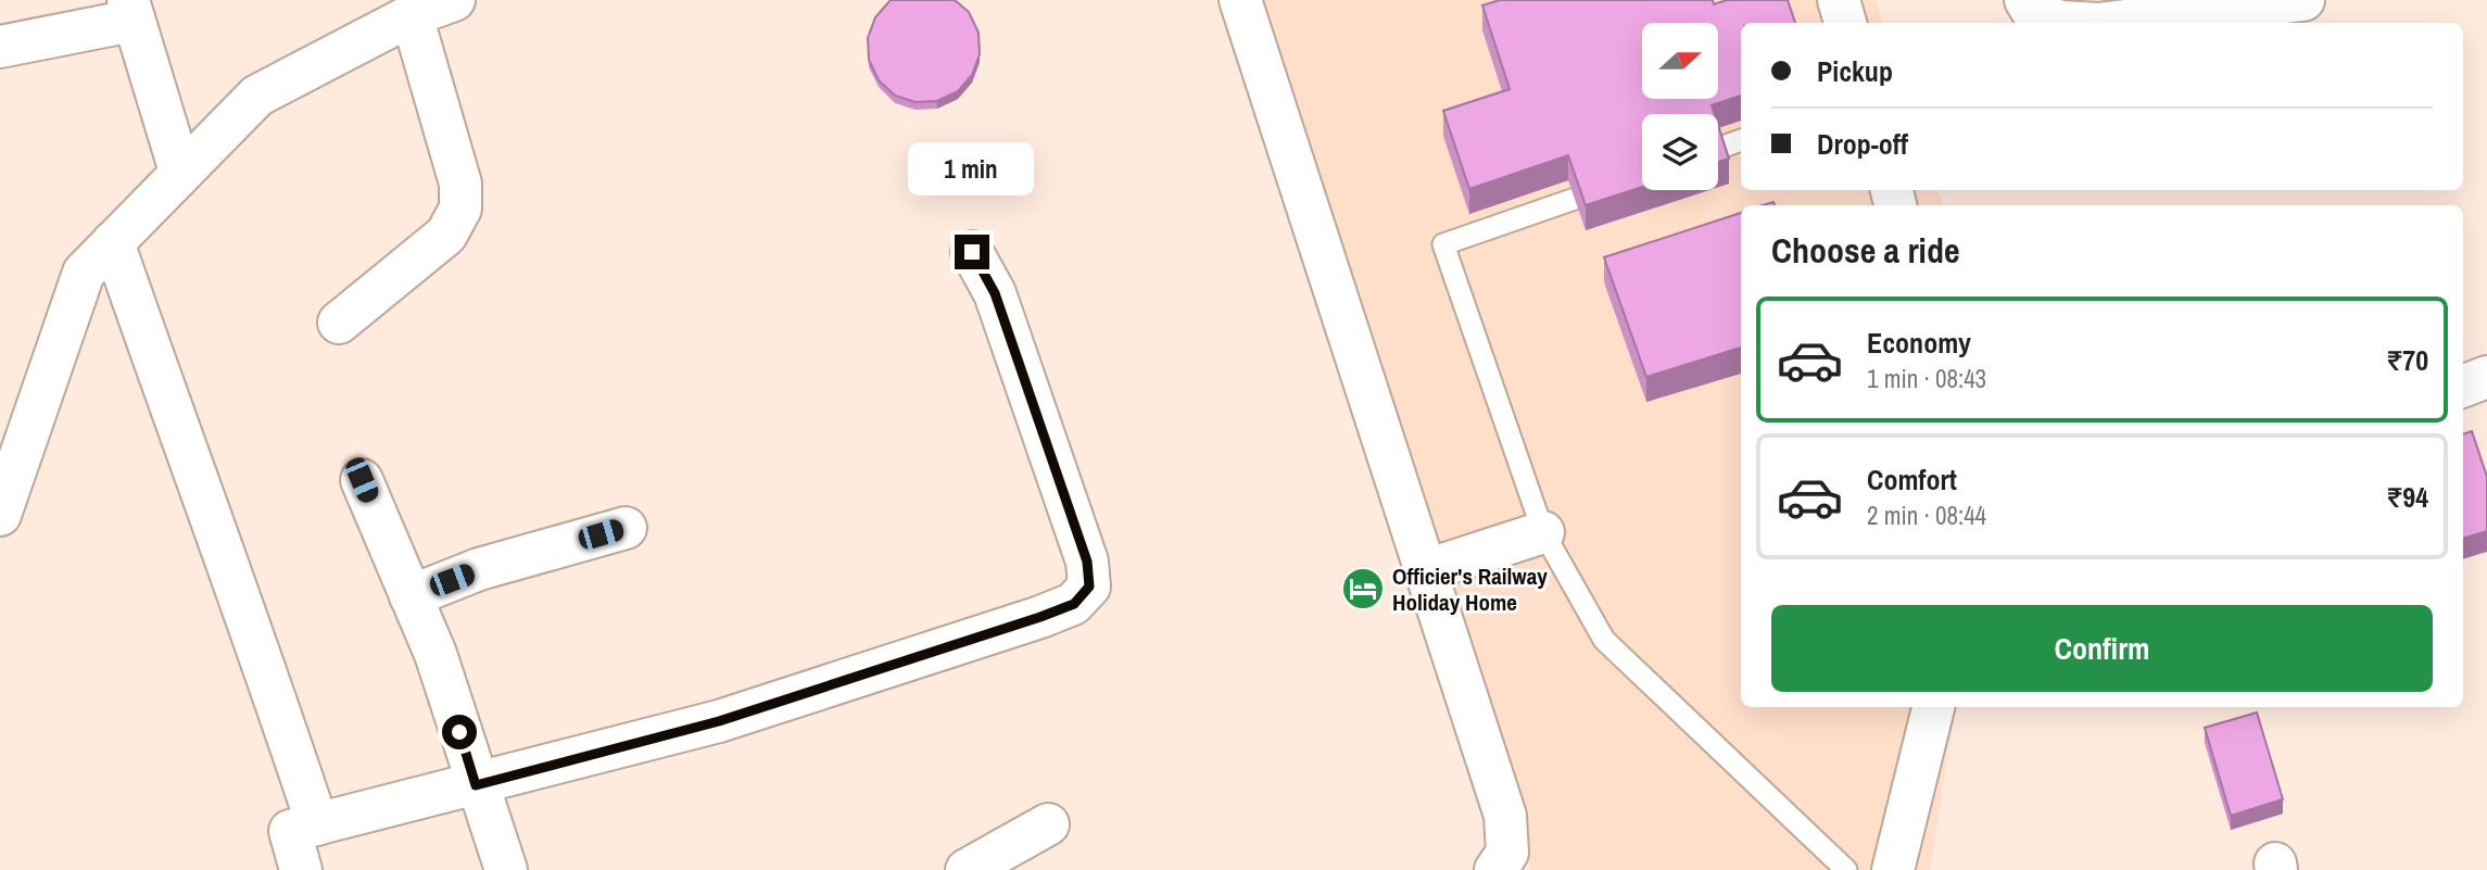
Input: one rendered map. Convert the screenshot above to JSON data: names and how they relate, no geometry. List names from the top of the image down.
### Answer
{
  "places": {
    "hotel": ["Officier's Railway Holiday Home"]
  },
  "north": "right",
  "page": {
    "banner": ["Pickup", "Drop-off"],
    "bubble": "1 min",
    "heading": "Choose a ride",
    "list": [
      {
        "name": "Economy",
        "note": "1 min · 08:43",
        "value": "₹70"
      },
      {
        "name": "Comfort",
        "note": "2 min · 08:44",
        "value": "₹94"
      }
    ],
    "buttons": "Confirm"
  }
}
